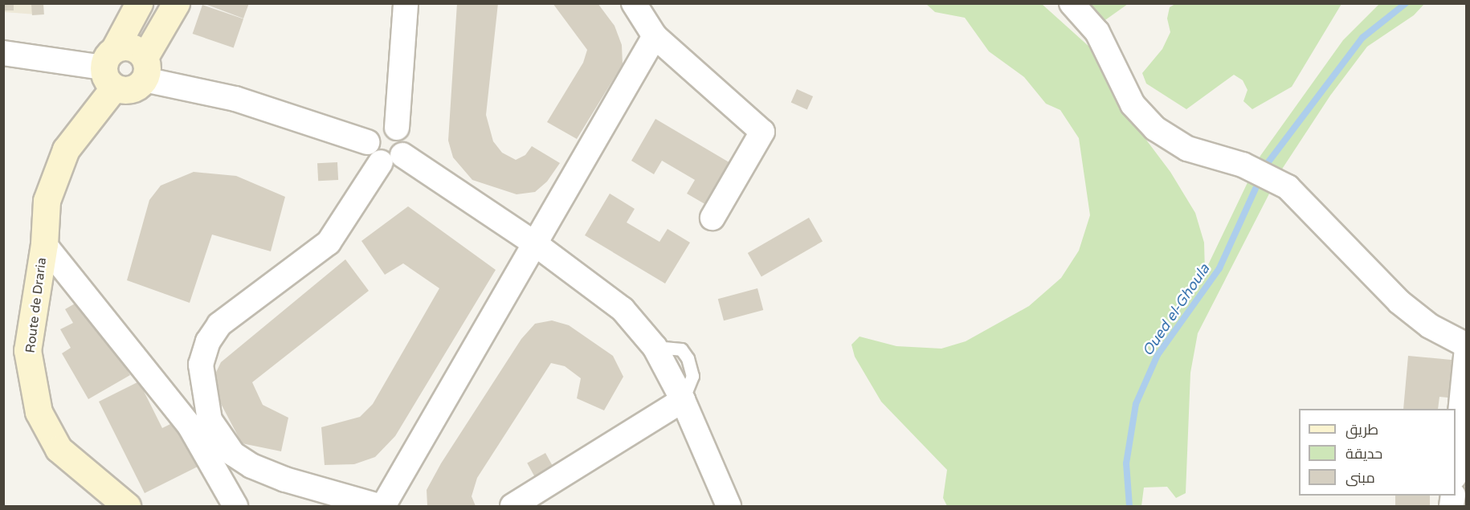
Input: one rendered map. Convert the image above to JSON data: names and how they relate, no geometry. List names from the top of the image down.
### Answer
{
  "streets": {
    "main road": ["Route de Draria"]
  },
  "water": ["Oued el-Ghoula"],
  "legend": ["طريق", "حديقة", "مبنى"]
}
